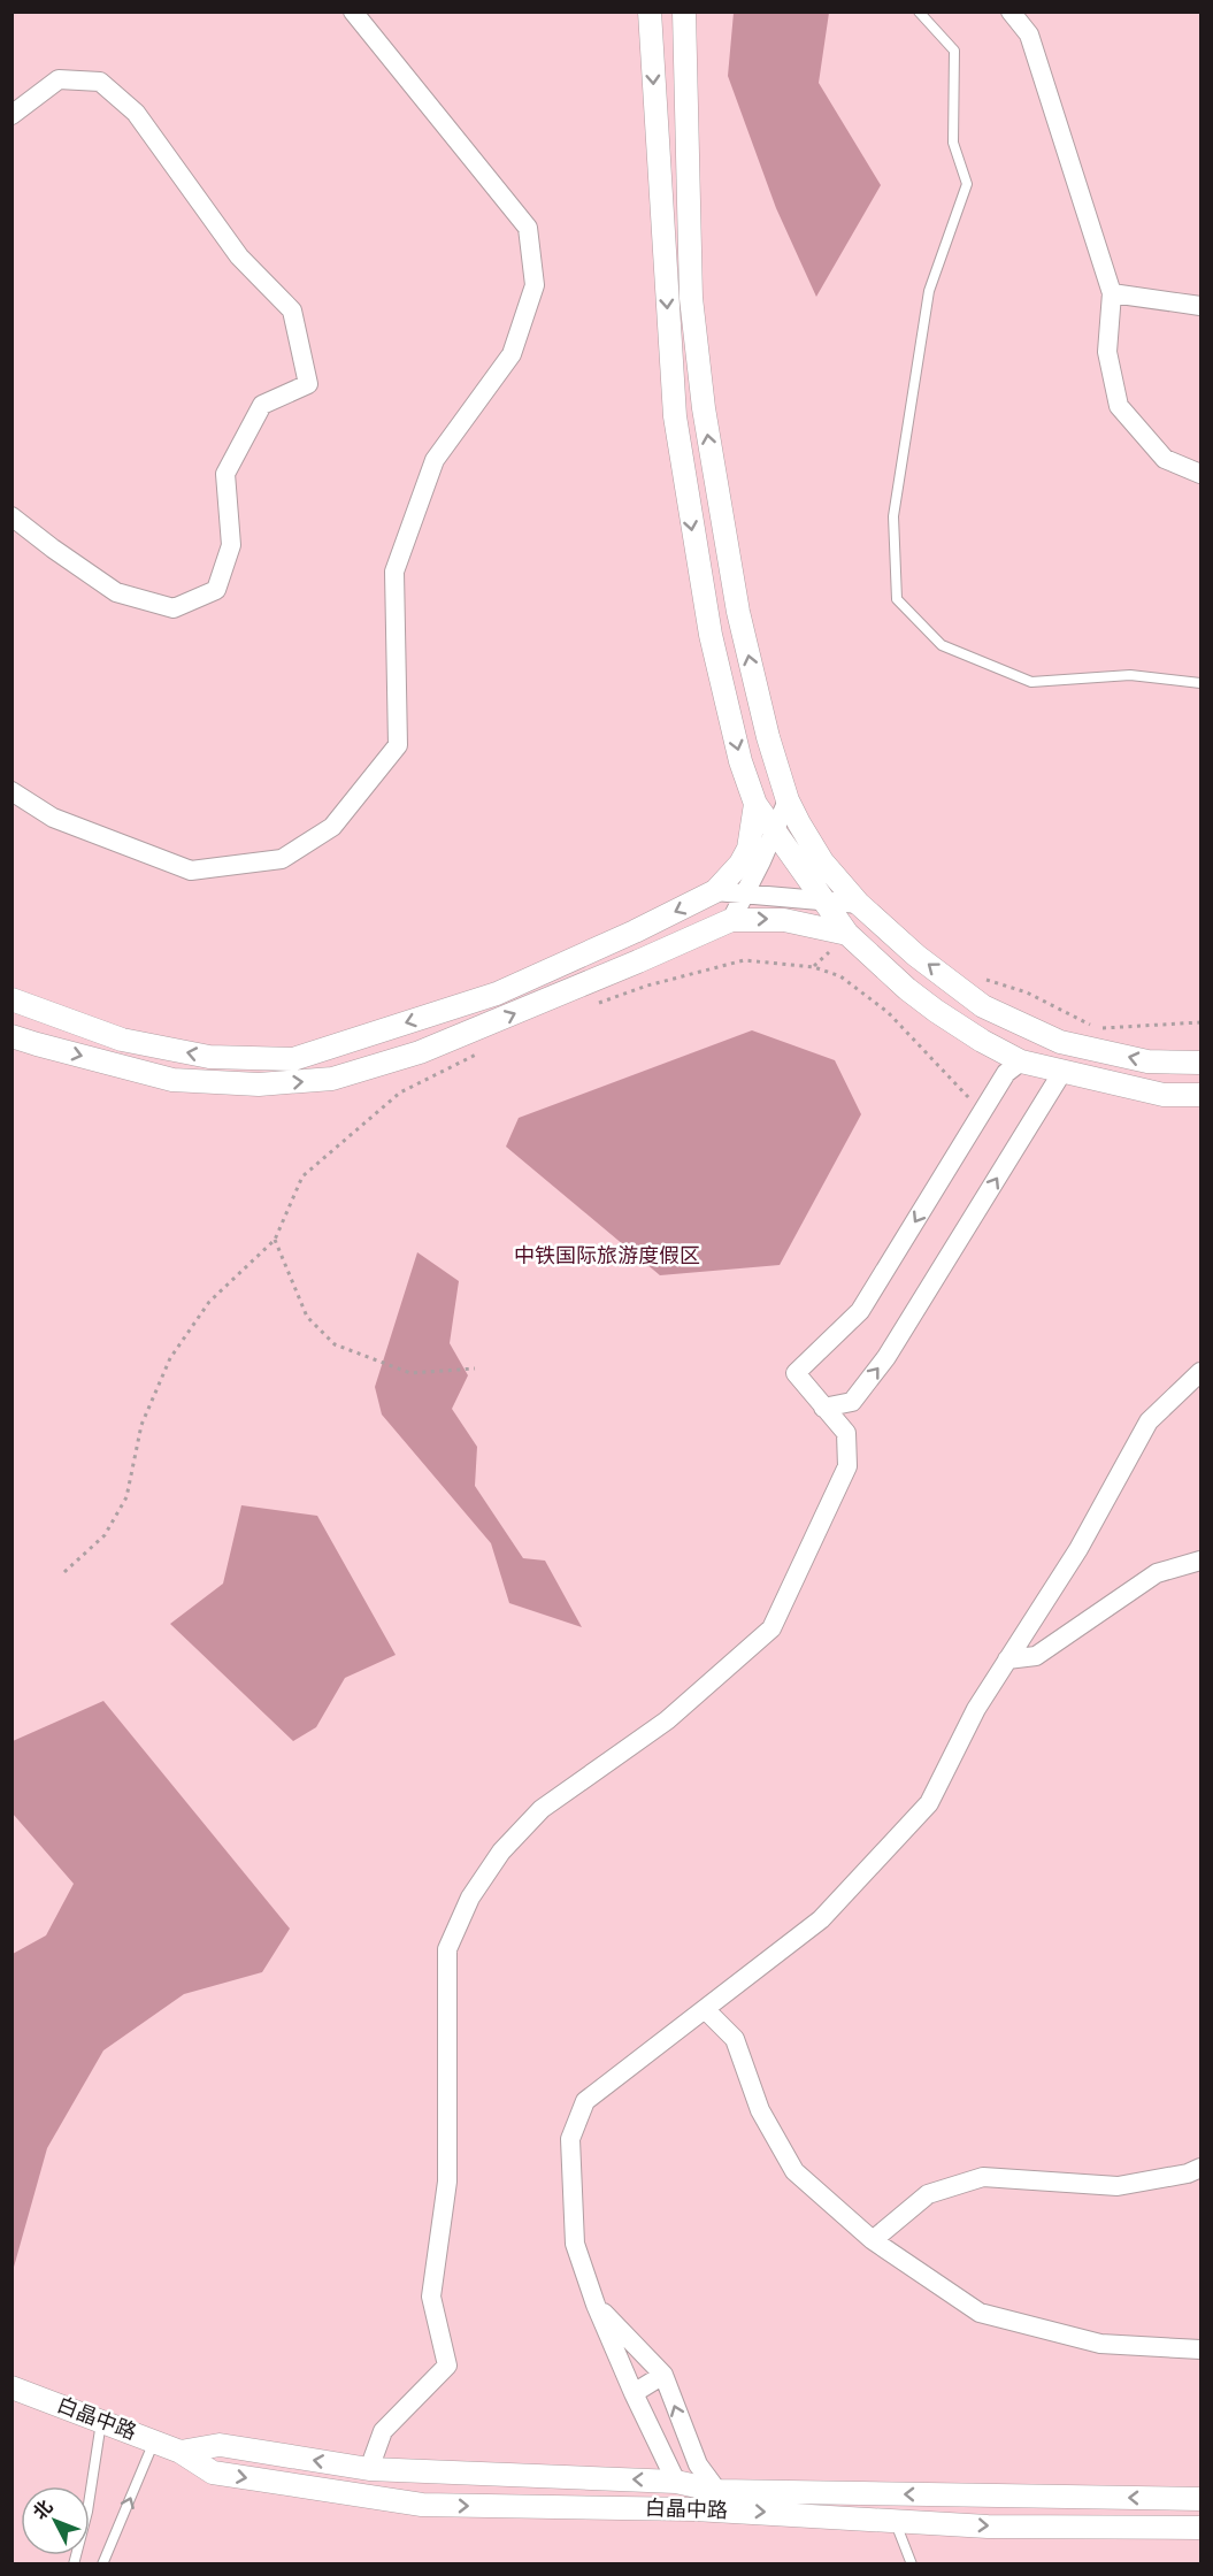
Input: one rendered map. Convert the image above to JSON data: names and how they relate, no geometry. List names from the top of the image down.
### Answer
{
  "streets": {
    "street": ["白晶中路"]
  },
  "parks": ["中铁国际旅游度假区"],
  "north": "top left"
}
